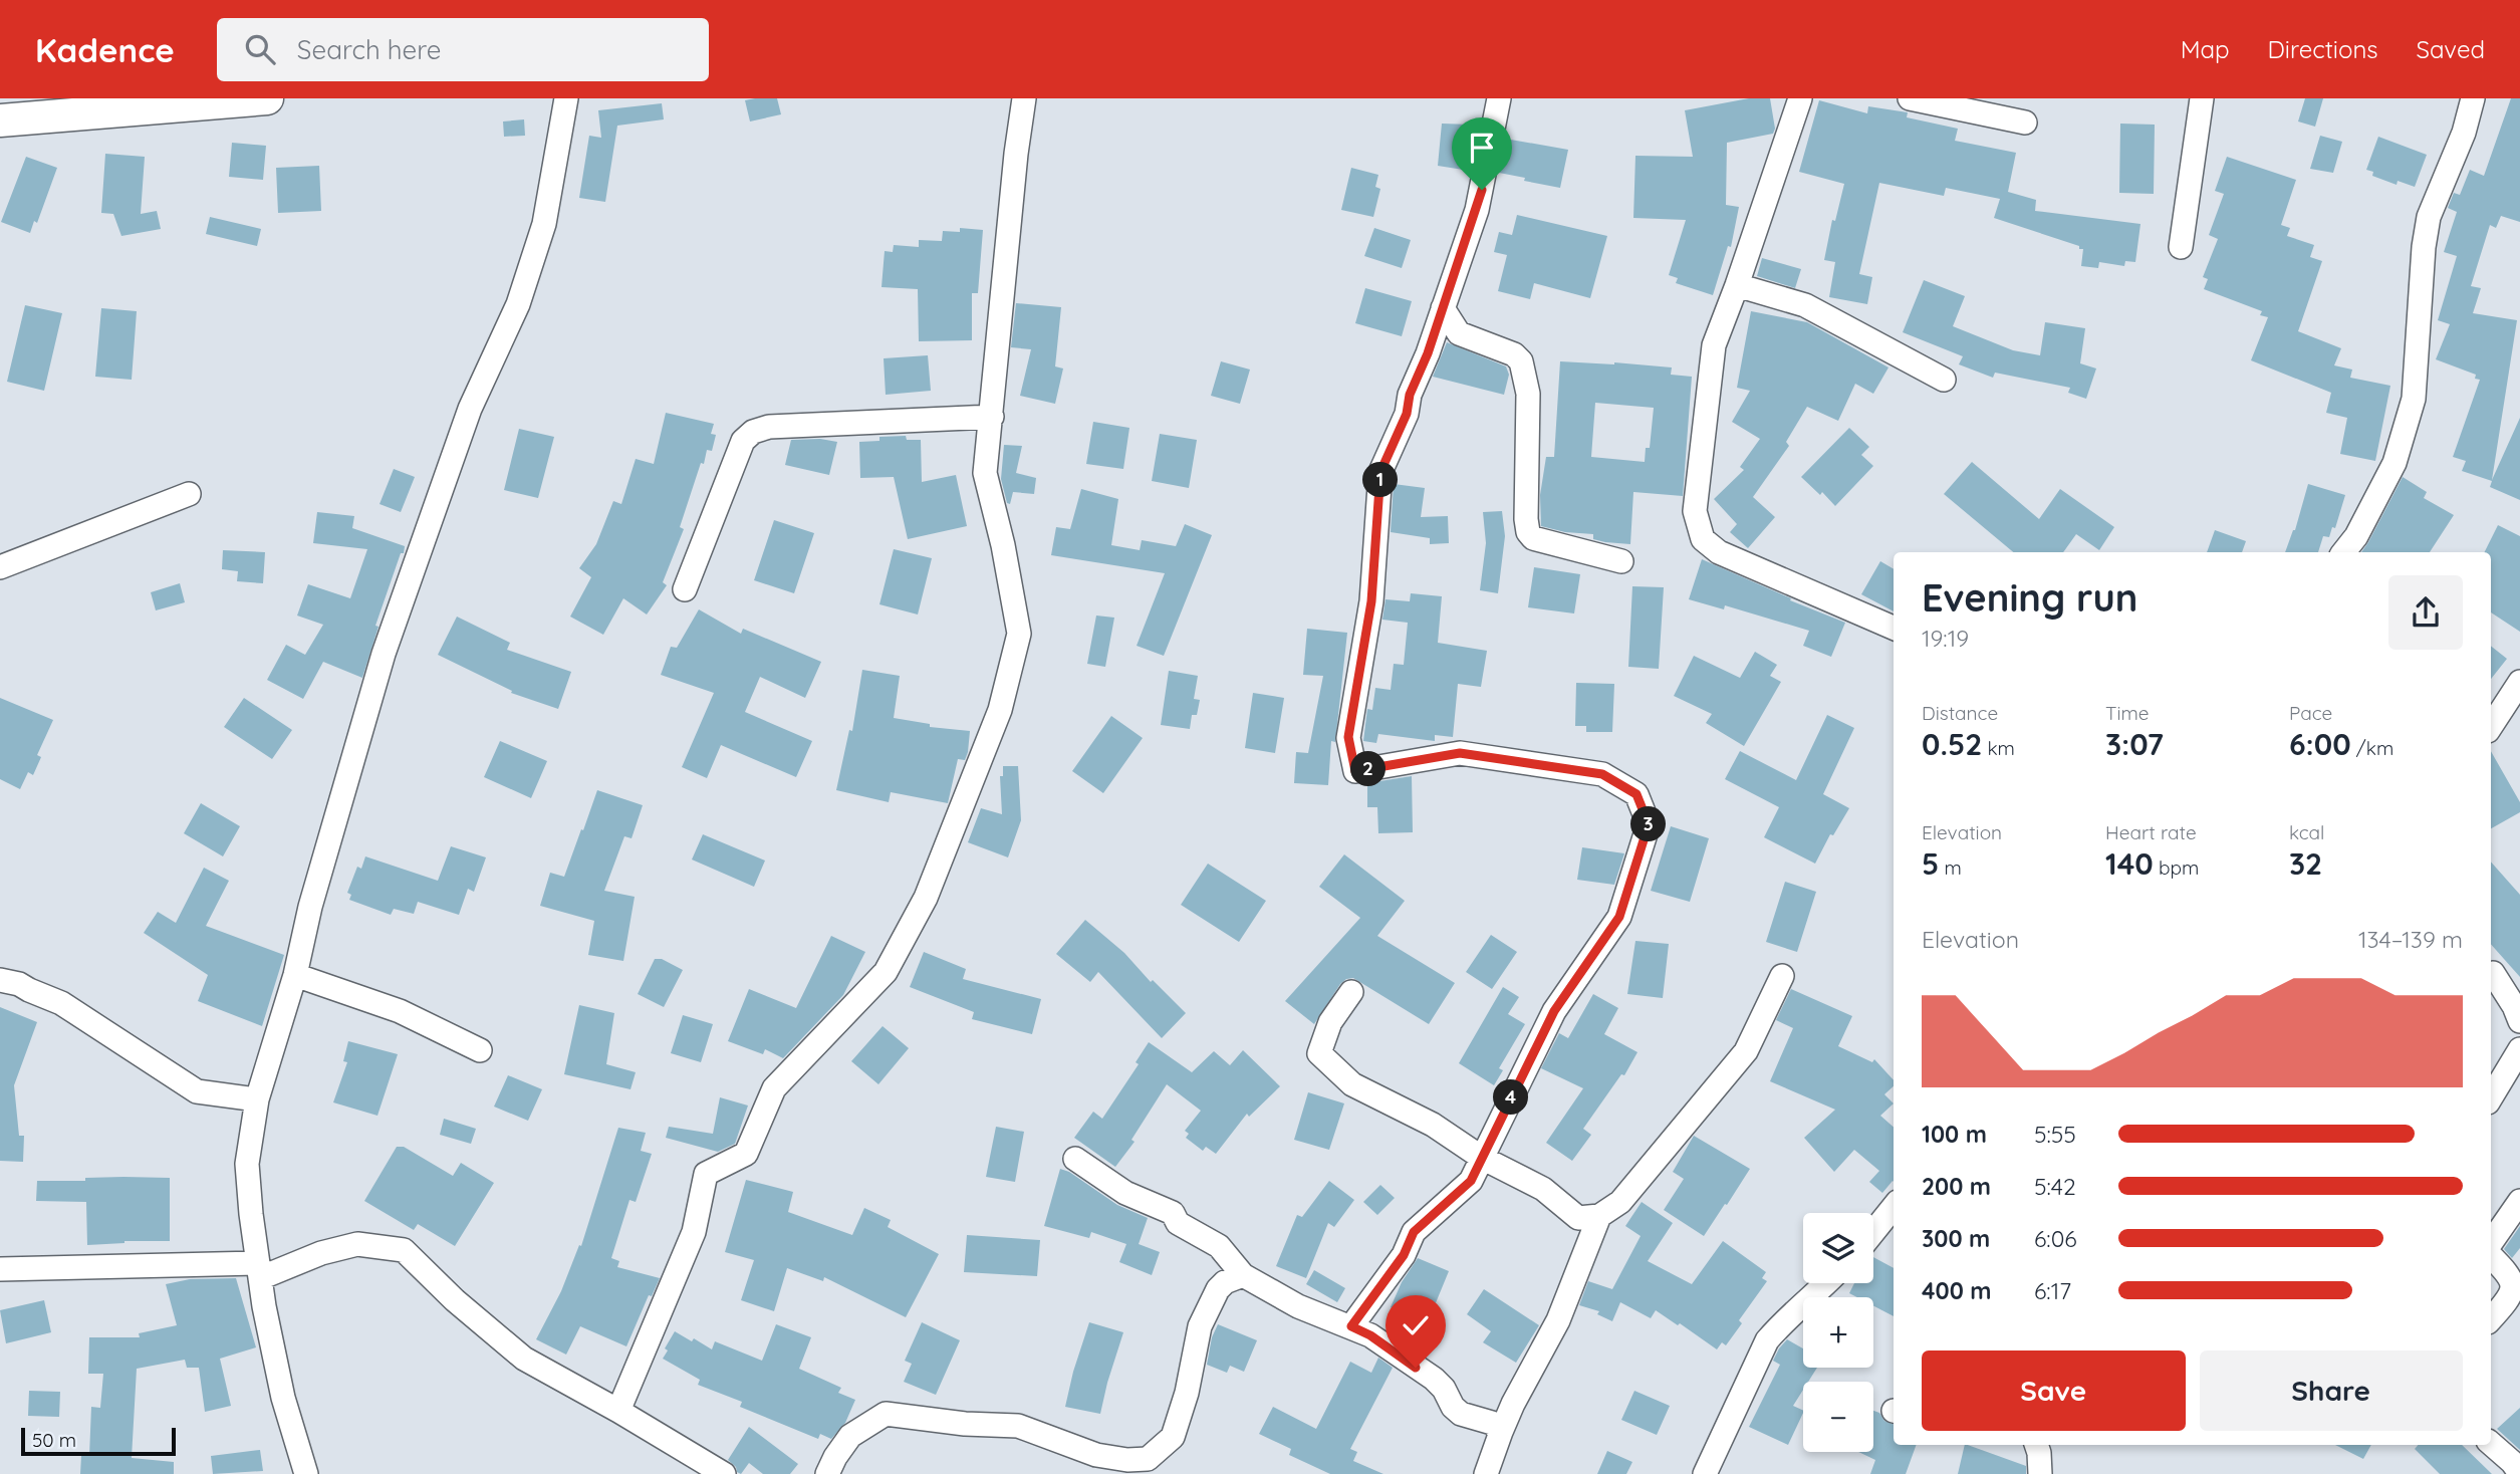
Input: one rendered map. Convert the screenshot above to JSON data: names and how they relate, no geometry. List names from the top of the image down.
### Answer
{
  "scale_bar": "50 m",
  "page": {
    "header": "Kadence",
    "search": "Search here",
    "nav": ["Map", "Directions", "Saved"],
    "pins": [
      "1",
      "2",
      "3",
      "4"
    ],
    "heading": ["Evening run", "19:19"],
    "stats": [
      ["Distance", "0.52 km"],
      ["Time", "3:07"],
      ["Pace", "6:00 /km"],
      ["Elevation", "5 m"],
      ["Heart rate", "140 bpm"],
      ["kcal", "32"]
    ],
    "chart": ["Elevation", "134–139 m"],
    "list": [
      {
        "name": "100 m",
        "note": "5:55"
      },
      {
        "name": "200 m",
        "note": "5:42"
      },
      {
        "name": "300 m",
        "note": "6:06"
      },
      {
        "name": "400 m",
        "note": "6:17"
      }
    ],
    "map_buttons": ["+", "−"],
    "buttons": ["Save", "Share"],
    "scale": "50 m"
  }
}
